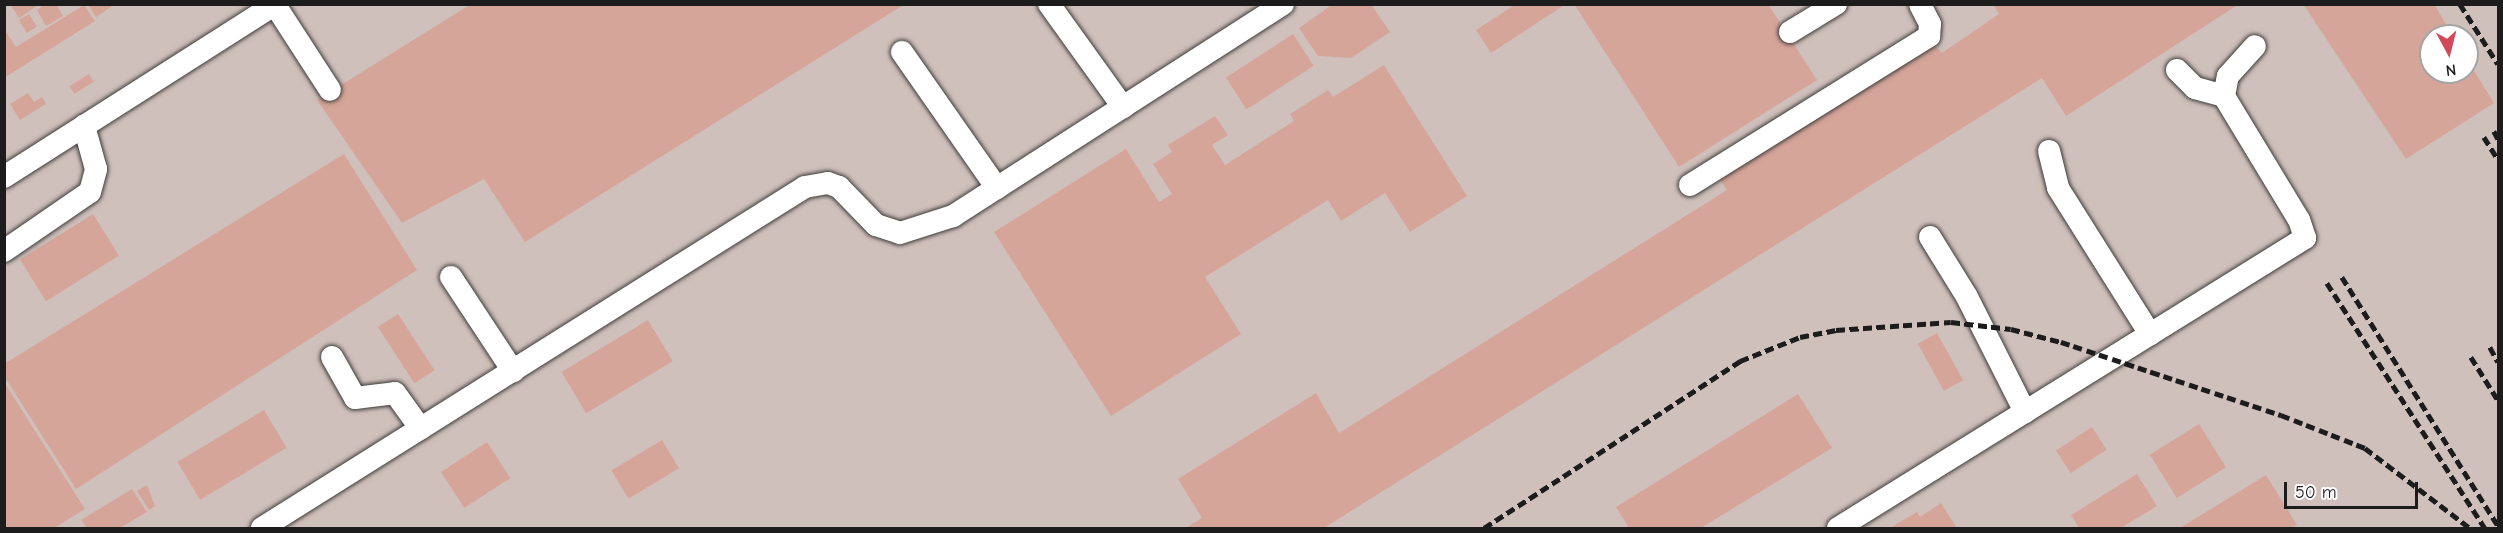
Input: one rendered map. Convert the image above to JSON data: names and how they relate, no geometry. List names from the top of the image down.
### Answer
{
  "scale_bar": "50 m",
  "north": "bottom"
}
